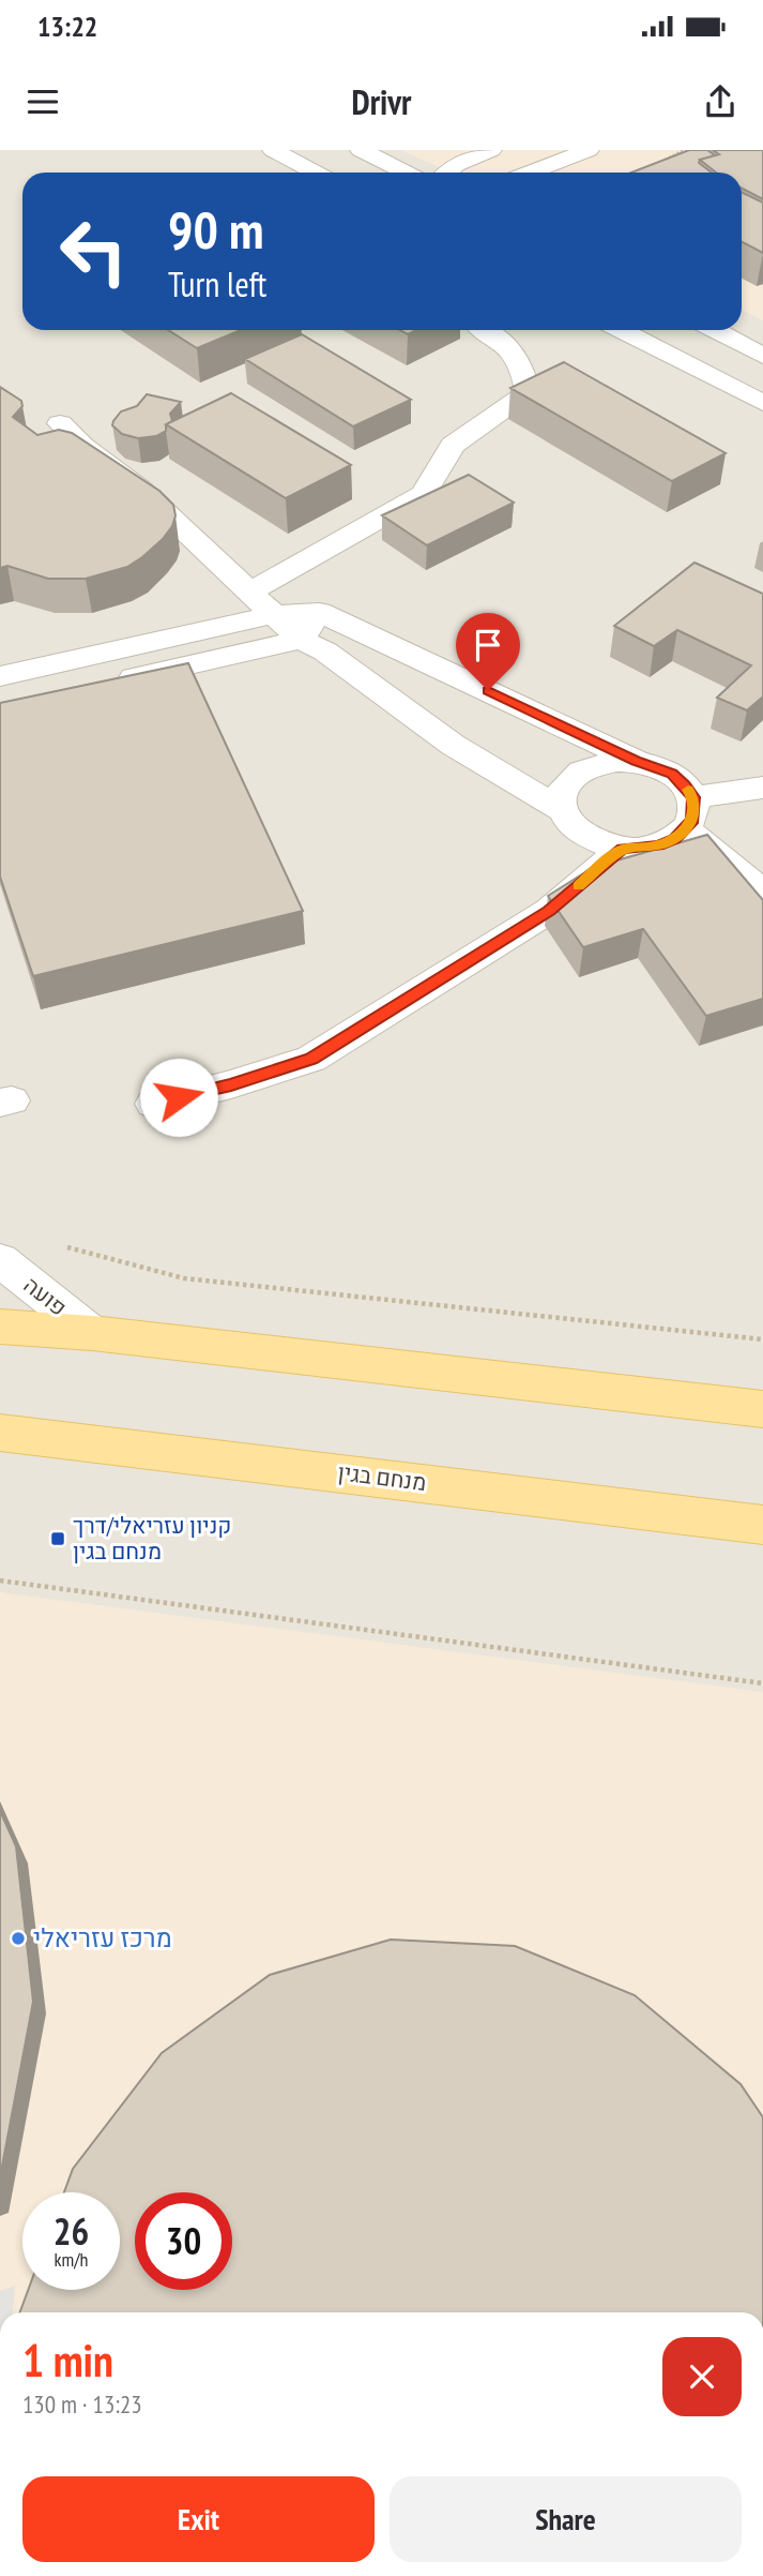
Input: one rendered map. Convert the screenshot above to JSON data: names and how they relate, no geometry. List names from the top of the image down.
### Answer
{
  "streets": {
    "main road": ["מנחם בגין"],
    "street": ["פועה"]
  },
  "places": {
    "transit": ["קניון עזריאלי/דרך מנחם בגין"],
    "other": ["מרכז עזריאלי"]
  },
  "page": {
    "status": "13:22",
    "header": "Drivr",
    "turn": ["90 m", "Turn left"],
    "speed": "26 km/h",
    "limit": "30",
    "heading": ["1 min", "130 m · 13:23"],
    "buttons": ["Exit", "Share"]
  }
}
